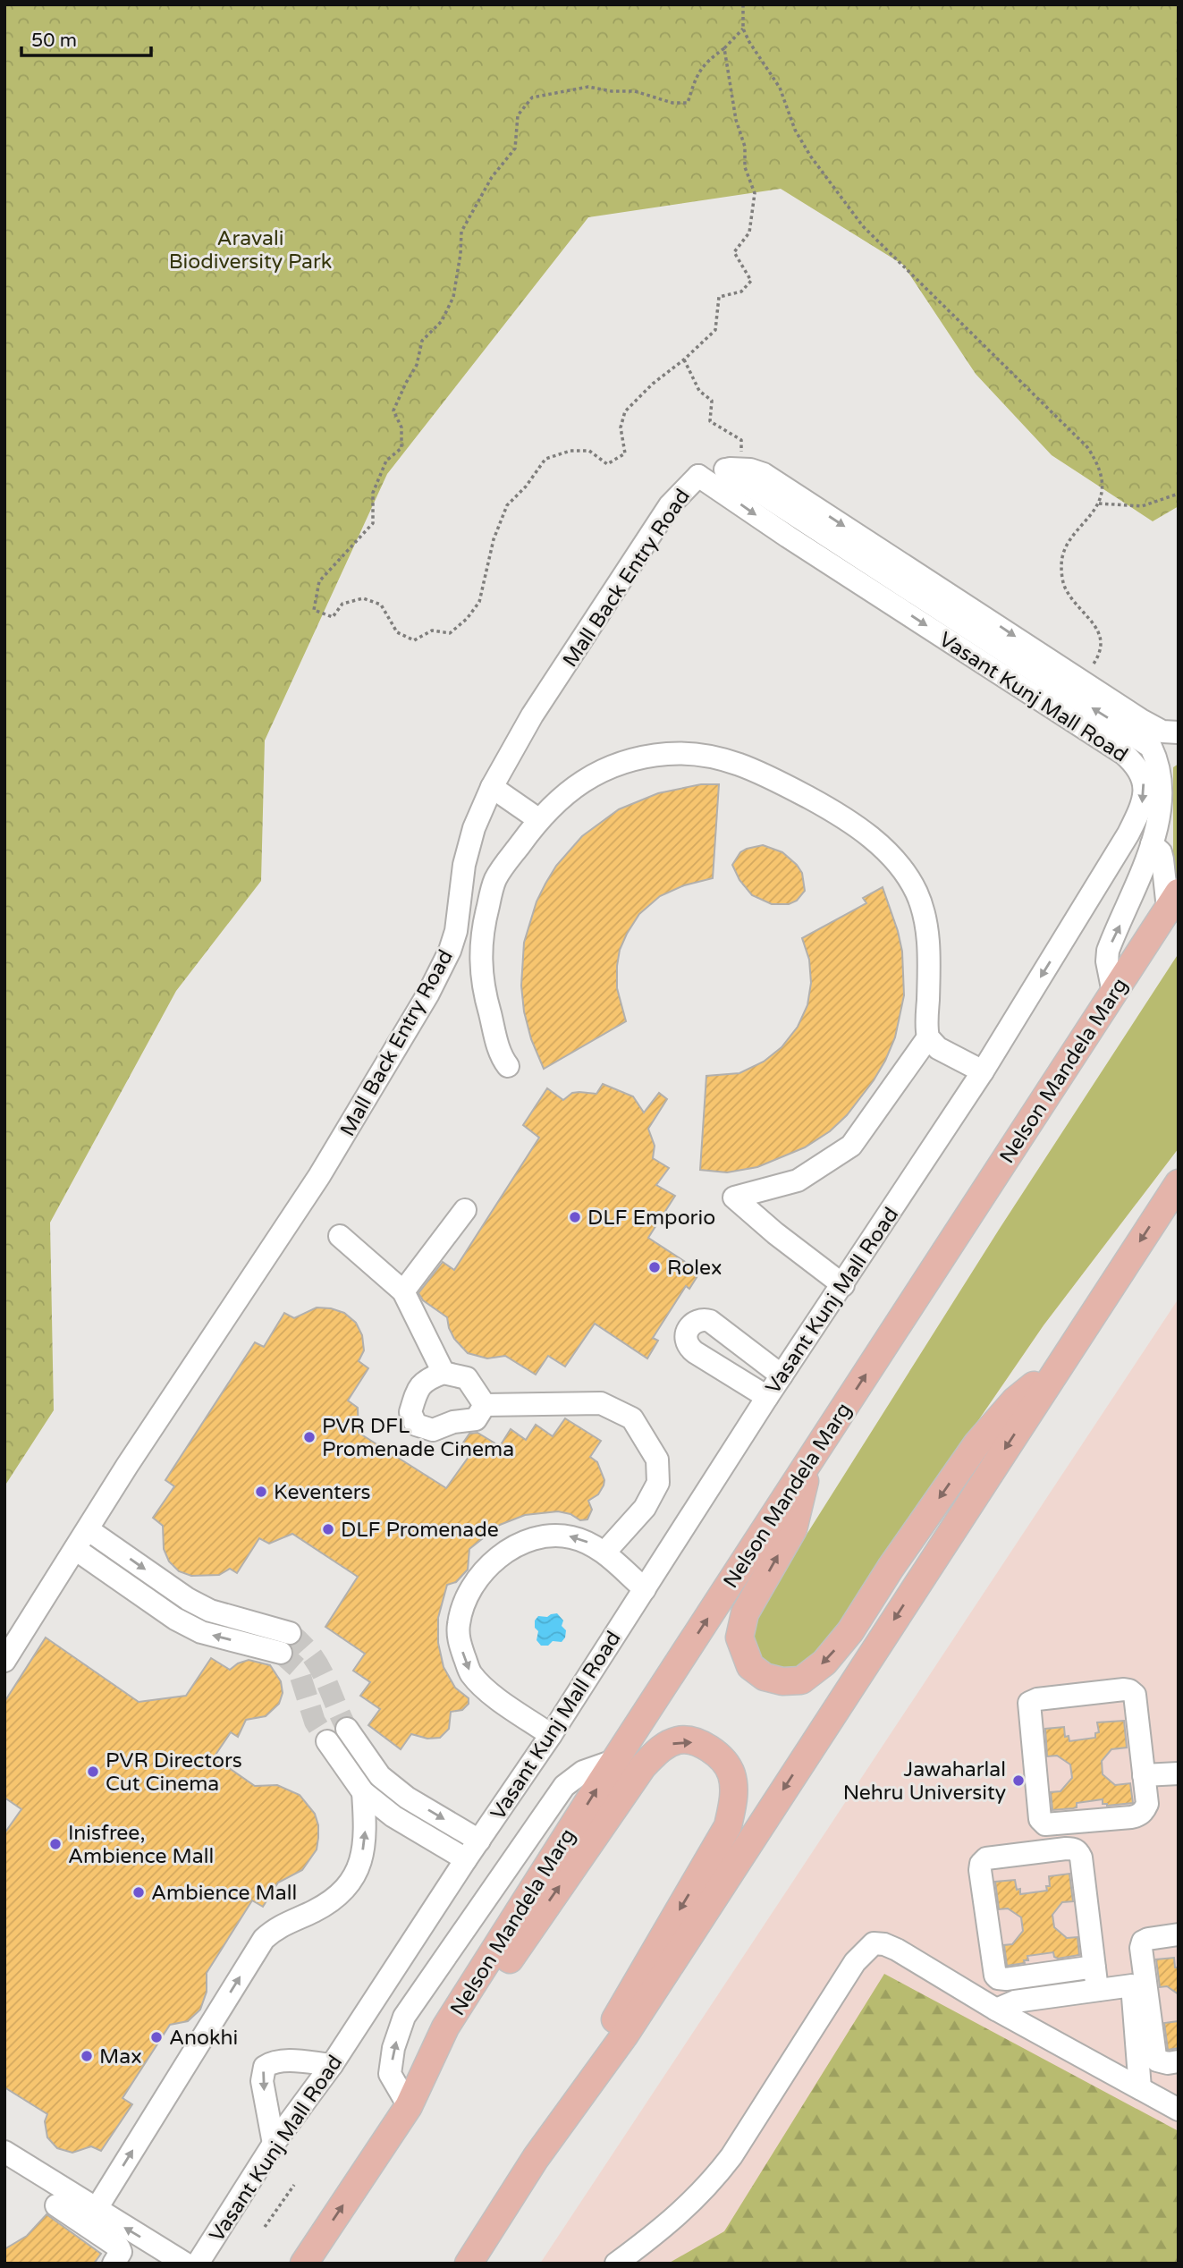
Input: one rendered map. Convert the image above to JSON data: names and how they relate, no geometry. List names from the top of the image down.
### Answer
{
  "streets": {
    "main road": ["Nelson Mandela Marg"],
    "lane": ["Mall Back Entry Road", "Vasant Kunj Mall Road"]
  },
  "crossings": [
    ["Mall Back Entry Road", "Vasant Kunj Mall Road"],
    ["Vasant Kunj Mall Road", "Nelson Mandela Marg"]
  ],
  "parks": ["Aravali Biodiversity Park"],
  "places": [
    "DLF Emporio",
    "Rolex",
    "PVR DFL Promenade Cinema",
    "Keventers",
    "DLF Promenade",
    "PVR Directors Cut Cinema",
    "Jawaharlal Nehru University",
    "Inisfree, Ambience Mall",
    "Ambience Mall",
    "Anokhi",
    "Max"
  ],
  "scale_bar": "50 m"
}
